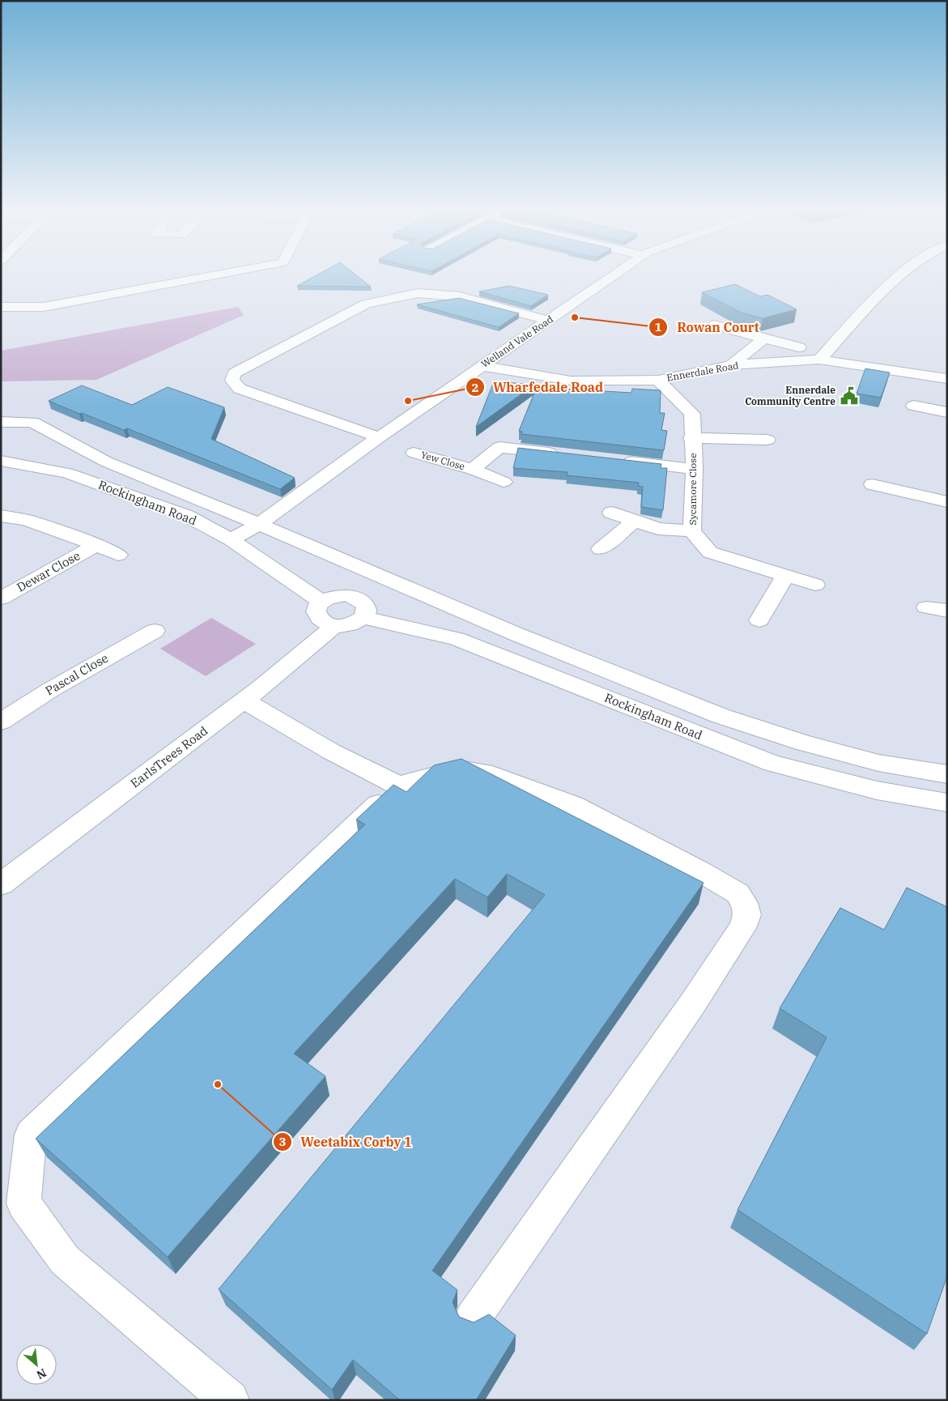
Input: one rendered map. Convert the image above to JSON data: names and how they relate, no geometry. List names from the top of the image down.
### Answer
{
  "streets": {
    "street": [
      "Welland Vale Road",
      "Ennerdale Road",
      "Yew Close",
      "Sycamore Close",
      "Rockingham Road",
      "Dewar Close",
      "Pascal Close",
      "EarlsTrees Road"
    ]
  },
  "crossings": [
    ["Welland Vale Road", "Ennerdale Road"],
    ["Welland Vale Road", "Rockingham Road"],
    ["Ennerdale Road", "Sycamore Close"],
    ["Rockingham Road", "EarlsTrees Road"]
  ],
  "places": {
    "other": ["Rowan Court", "Wharfedale Road", "Weetabix Corby 1"],
    "public building": ["Ennerdale Community Centre"]
  },
  "north": "bottom right"
}
